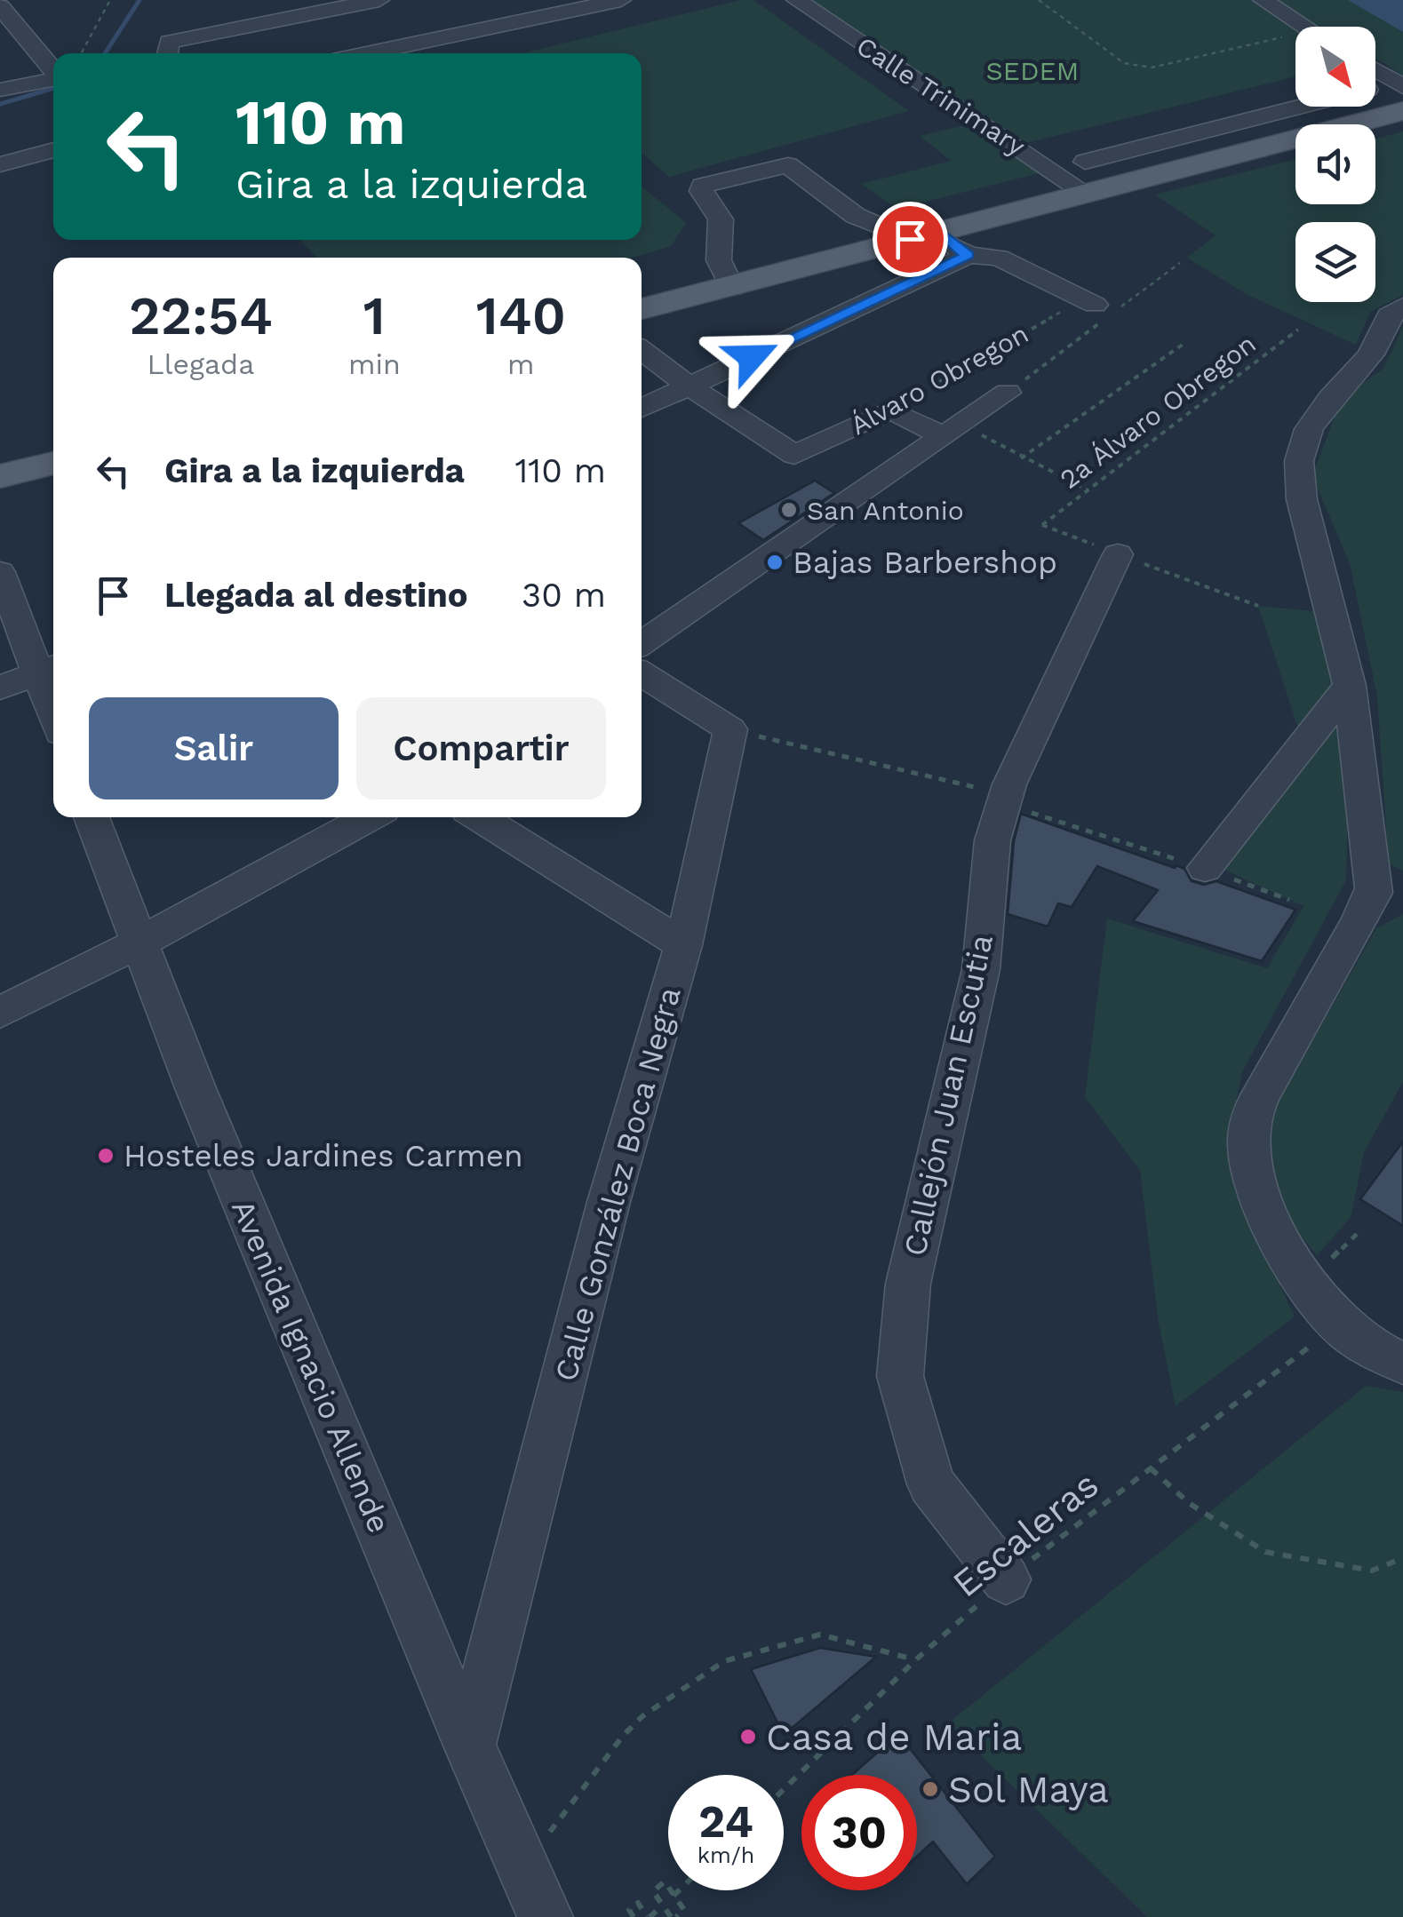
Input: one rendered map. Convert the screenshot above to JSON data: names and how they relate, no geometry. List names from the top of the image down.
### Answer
{
  "streets": {
    "street": [
      "Calle Trinimary",
      "Álvaro Obregon",
      "Callejón Juan Escutia",
      "Calle González Boca Negra",
      "Avenida Ignacio Allende"
    ],
    "path": ["2a Álvaro Obregon", "Escaleras"]
  },
  "crossings": [
    ["Álvaro Obregon", "2a Álvaro Obregon"],
    ["2a Álvaro Obregon", "Callejón Juan Escutia"],
    ["Callejón Juan Escutia", "Escaleras"],
    ["Calle González Boca Negra", "Avenida Ignacio Allende"]
  ],
  "parks": ["SEDEM"],
  "places": [
    "San Antonio",
    "Bajas Barbershop",
    "Hosteles Jardines Carmen",
    "Casa de Maria",
    "Sol Maya"
  ],
  "north": "bottom right",
  "page": {
    "turn": ["110 m", "Gira a la izquierda"],
    "eta": [
      "22:54",
      "Llegada",
      "1",
      "min",
      "140",
      "m"
    ],
    "list": [
      {
        "name": "Gira a la izquierda",
        "value": "110 m"
      },
      {
        "name": "Llegada al destino",
        "value": "30 m"
      }
    ],
    "buttons": ["Salir", "Compartir"],
    "speed": "24 km/h",
    "limit": "30"
  }
}
